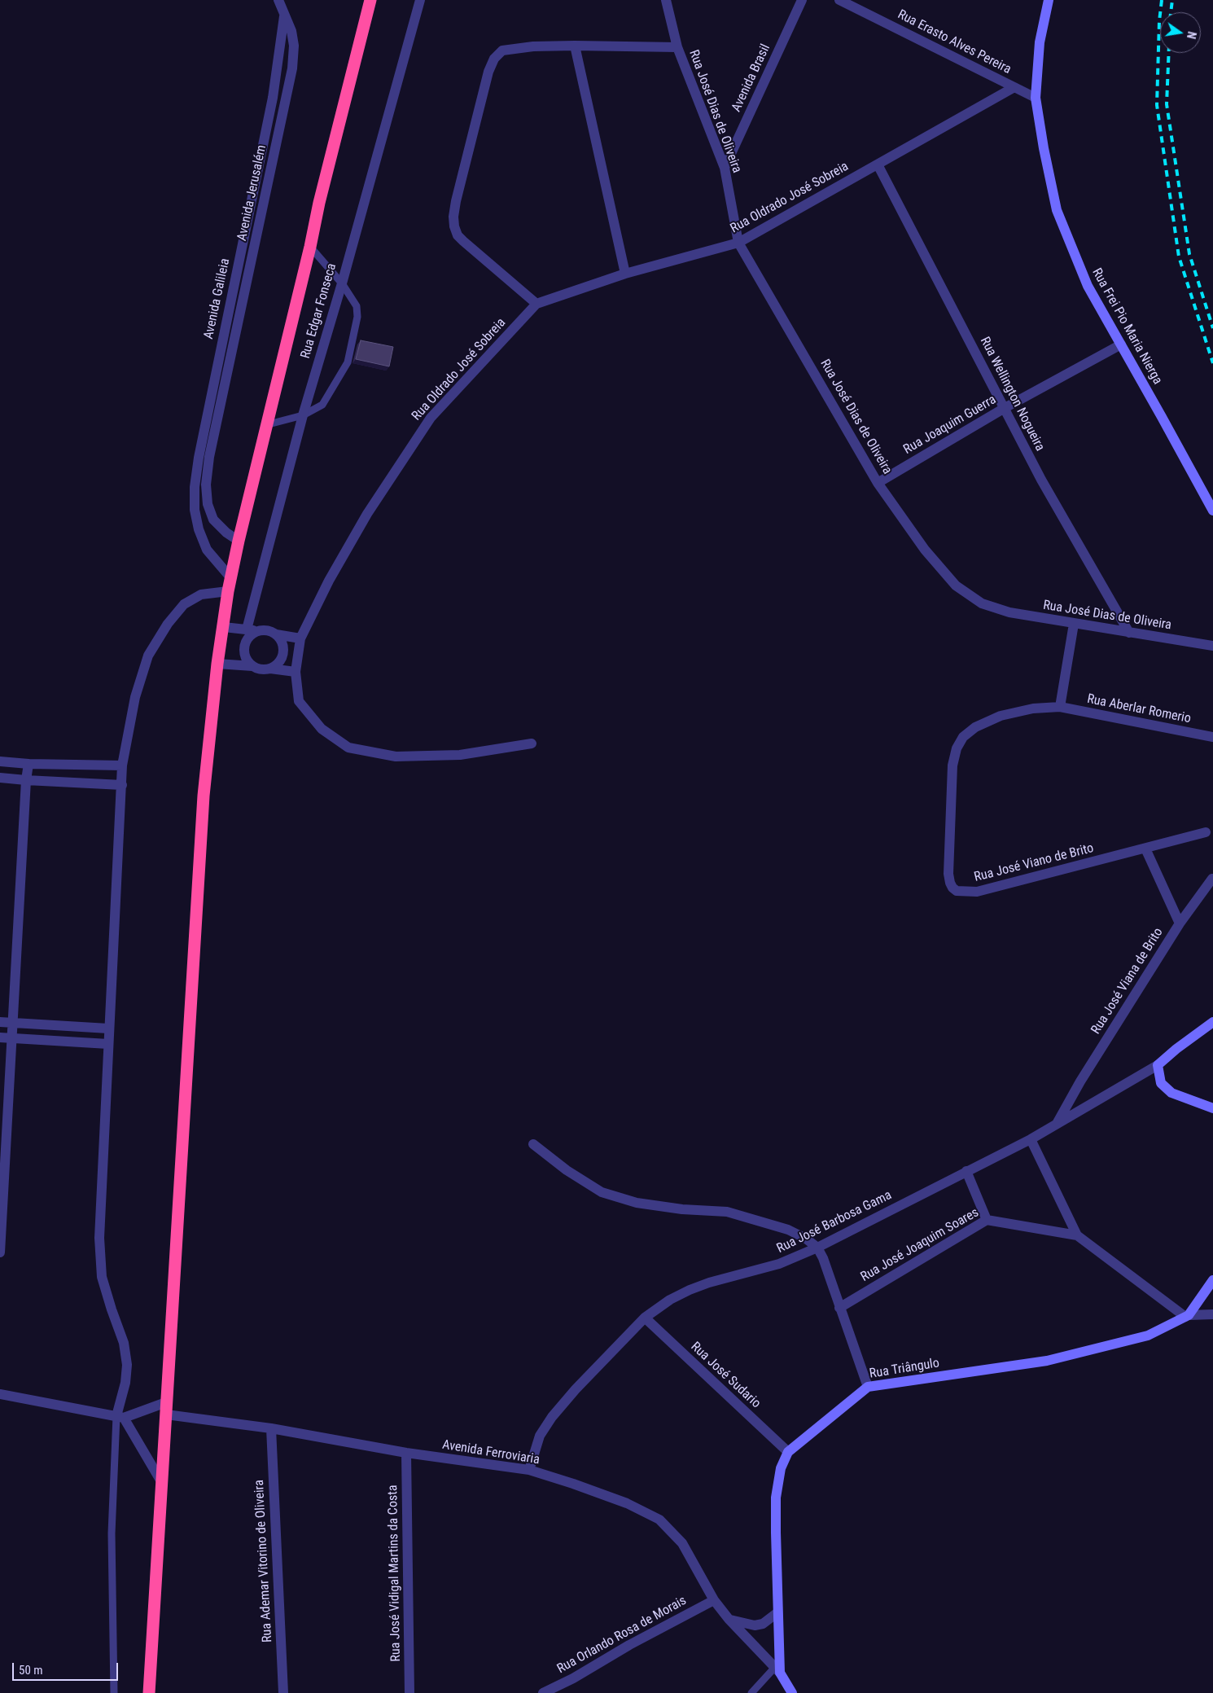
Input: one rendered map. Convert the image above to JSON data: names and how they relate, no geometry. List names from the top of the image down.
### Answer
{
  "streets": {
    "street": [
      "Rua Erasto Alves Pereira",
      "Avenida Brasil",
      "Rua José Dias de Oliveira",
      "Avenida Jerusalém",
      "Rua Oldrado José Sobreia",
      "Avenida Galileia",
      "Rua Edgar Fonseca",
      "Rua Frei Pio Maria Nierga",
      "Rua Wellington Nogueira",
      "Rua Joaquim Guerra",
      "Rua Aberlar Romerio",
      "Rua José Viano de Brito",
      "Rua José Viana de Brito",
      "Rua José Barbosa Gama",
      "Rua José Joaquim Soares",
      "Rua Triângulo",
      "Rua José Sudario",
      "Avenida Ferroviaria",
      "Rua Ademar Vitorino de Oliveira",
      "Rua José Vidigal Martins da Costa",
      "Rua Orlando Rosa de Morais"
    ]
  },
  "crossings": [
    ["Rua Erasto Alves Pereira", "Rua Oldrado José Sobreia"],
    ["Rua Erasto Alves Pereira", "Rua Frei Pio Maria Nierga"],
    ["Avenida Brasil", "Rua José Dias de Oliveira"],
    ["Rua José Dias de Oliveira", "Rua Oldrado José Sobreia"],
    ["Rua José Dias de Oliveira", "Rua Wellington Nogueira"],
    ["Rua José Dias de Oliveira", "Rua Joaquim Guerra"],
    ["Avenida Jerusalém", "Avenida Galileia"],
    ["Rua Oldrado José Sobreia", "Rua Wellington Nogueira"],
    ["Rua Frei Pio Maria Nierga", "Rua Joaquim Guerra"],
    ["Rua Wellington Nogueira", "Rua Joaquim Guerra"],
    ["Rua Aberlar Romerio", "Rua José Viano de Brito"],
    ["Rua José Viano de Brito", "Rua José Viana de Brito"],
    ["Rua José Viana de Brito", "Rua José Barbosa Gama"],
    ["Rua José Barbosa Gama", "Rua José Sudario"],
    ["Rua José Barbosa Gama", "Avenida Ferroviaria"],
    ["Rua José Joaquim Soares", "Rua Triângulo"],
    ["Rua Triângulo", "Rua José Sudario"],
    ["Avenida Ferroviaria", "Rua Ademar Vitorino de Oliveira"],
    ["Avenida Ferroviaria", "Rua José Vidigal Martins da Costa"],
    ["Avenida Ferroviaria", "Rua Orlando Rosa de Morais"]
  ],
  "scale_bar": "50 m",
  "north": "right"
}
